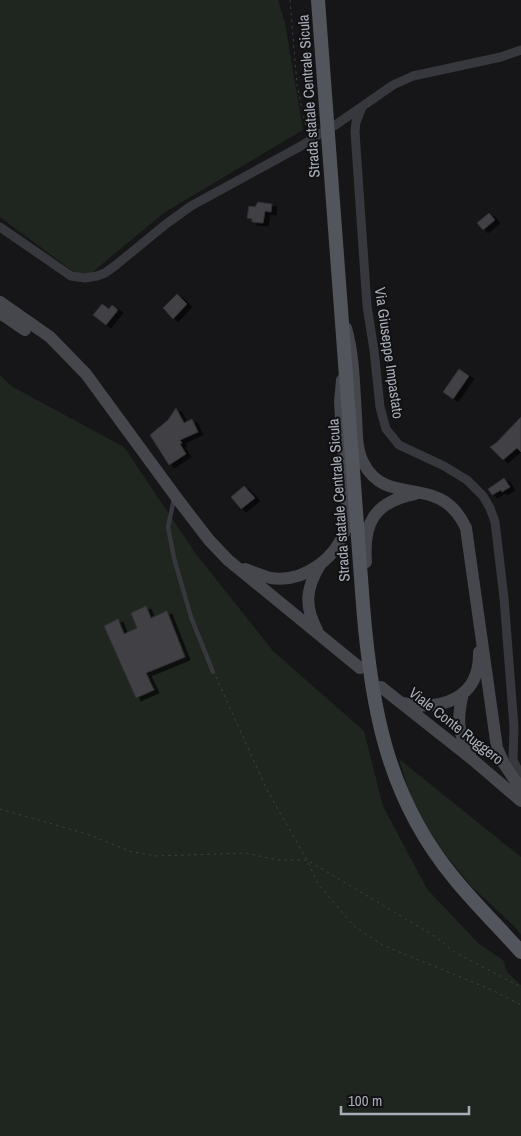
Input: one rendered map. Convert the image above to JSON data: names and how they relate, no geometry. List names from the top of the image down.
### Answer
{
  "streets": {
    "main road": ["Strada statale Centrale Sicula", "Viale Conte Ruggero"],
    "street": ["Via Giuseppe Impastato"]
  },
  "scale_bar": "100 m"
}
